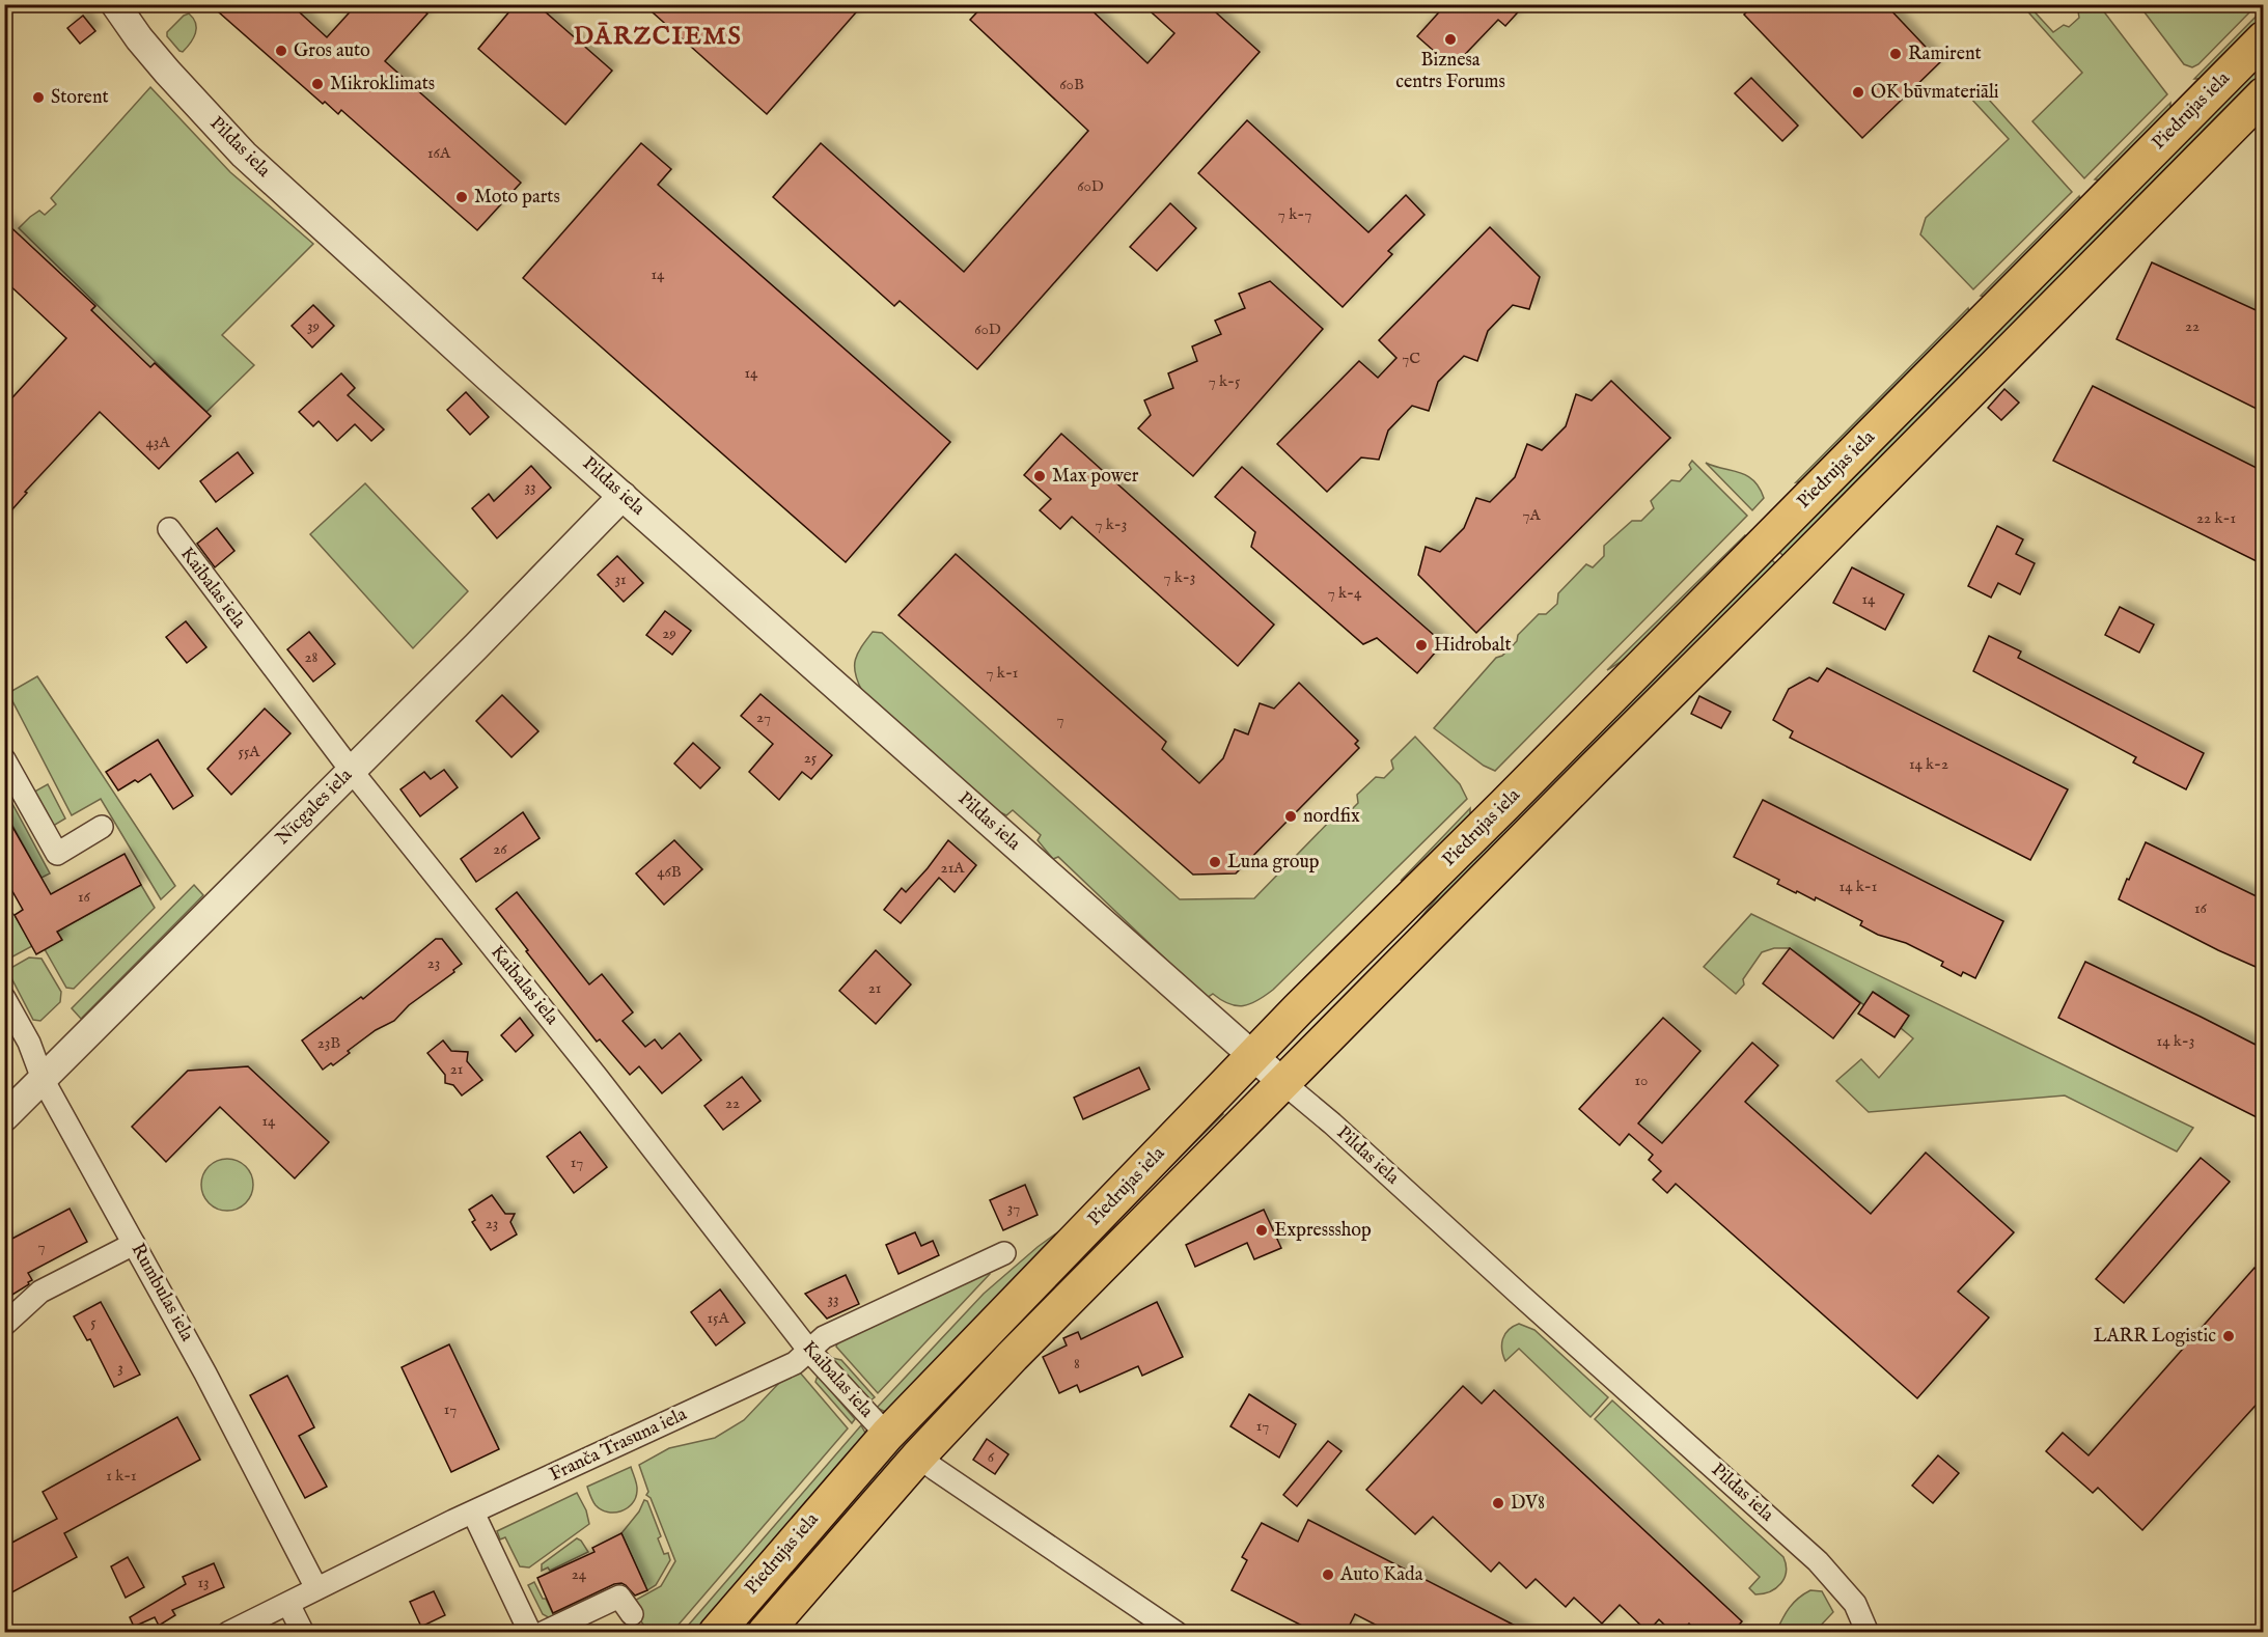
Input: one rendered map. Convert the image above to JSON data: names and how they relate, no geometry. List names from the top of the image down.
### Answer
{
  "streets": {
    "main road": ["Piedrujas iela"],
    "street": [
      "Pildas iela",
      "Kaibalas iela",
      "Nīcgales iela",
      "Rumbulas iela",
      "Franča Trasuna iela"
    ]
  },
  "crossings": [
    ["Piedrujas iela", "Pildas iela"],
    ["Piedrujas iela", "Kaibalas iela"],
    ["Pildas iela", "Nīcgales iela"],
    ["Kaibalas iela", "Nīcgales iela"],
    ["Kaibalas iela", "Franča Trasuna iela"],
    ["Nīcgales iela", "Rumbulas iela"],
    ["Rumbulas iela", "Franča Trasuna iela"]
  ],
  "districts": ["DĀRZCIEMS"],
  "places": [
    "Biznesa centrs Forums",
    "Gros auto",
    "Ramirent",
    "Mikroklimats",
    "OK būvmateriāli",
    "Storent",
    "Moto parts",
    "Max power",
    "Hidrobalt",
    "nordfix",
    "Luna group",
    "Expressshop",
    "LARR Logistic",
    "DV8",
    "Auto Kada"
  ],
  "house_numbers": [
    "60B",
    "16A",
    "60D",
    "7 k-7",
    "14",
    "39",
    "22",
    "60D",
    "7C",
    "14",
    "7 k-5",
    "43A",
    "33",
    "7A",
    "22 k-1",
    "7 k-3",
    "7 k-3",
    "31",
    "7 k-4",
    "14",
    "29",
    "28",
    "7 k-1",
    "27",
    "7",
    "55A",
    "25",
    "14 k-2",
    "26",
    "21A",
    "46B",
    "14 k-1",
    "16",
    "16",
    "23",
    "21",
    "14 k-3",
    "23B",
    "21",
    "10",
    "22",
    "14",
    "17",
    "37",
    "23",
    "7",
    "33",
    "15A",
    "5",
    "8",
    "3",
    "17",
    "17",
    "6",
    "1 k-1",
    "24",
    "13"
  ]
}
